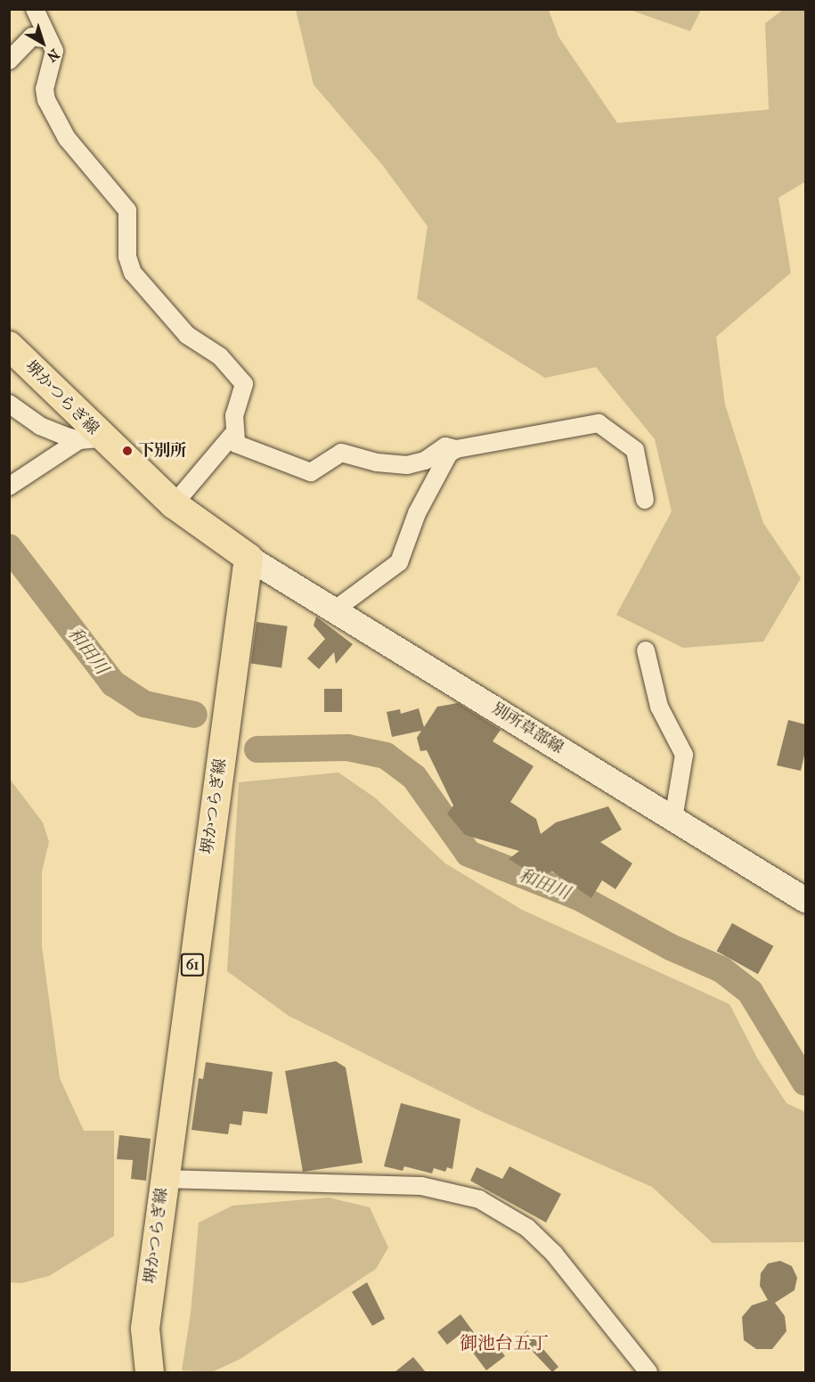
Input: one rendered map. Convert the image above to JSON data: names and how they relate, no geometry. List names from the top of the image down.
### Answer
{
  "streets": {
    "main road": ["堺かつらぎ線", "別所草部線", "61"]
  },
  "crossings": [
    ["堺かつらぎ線", "別所草部線"]
  ],
  "districts": ["御池台五丁"],
  "water": ["和田川"],
  "places": ["下別所"],
  "north": "bottom right"
}
